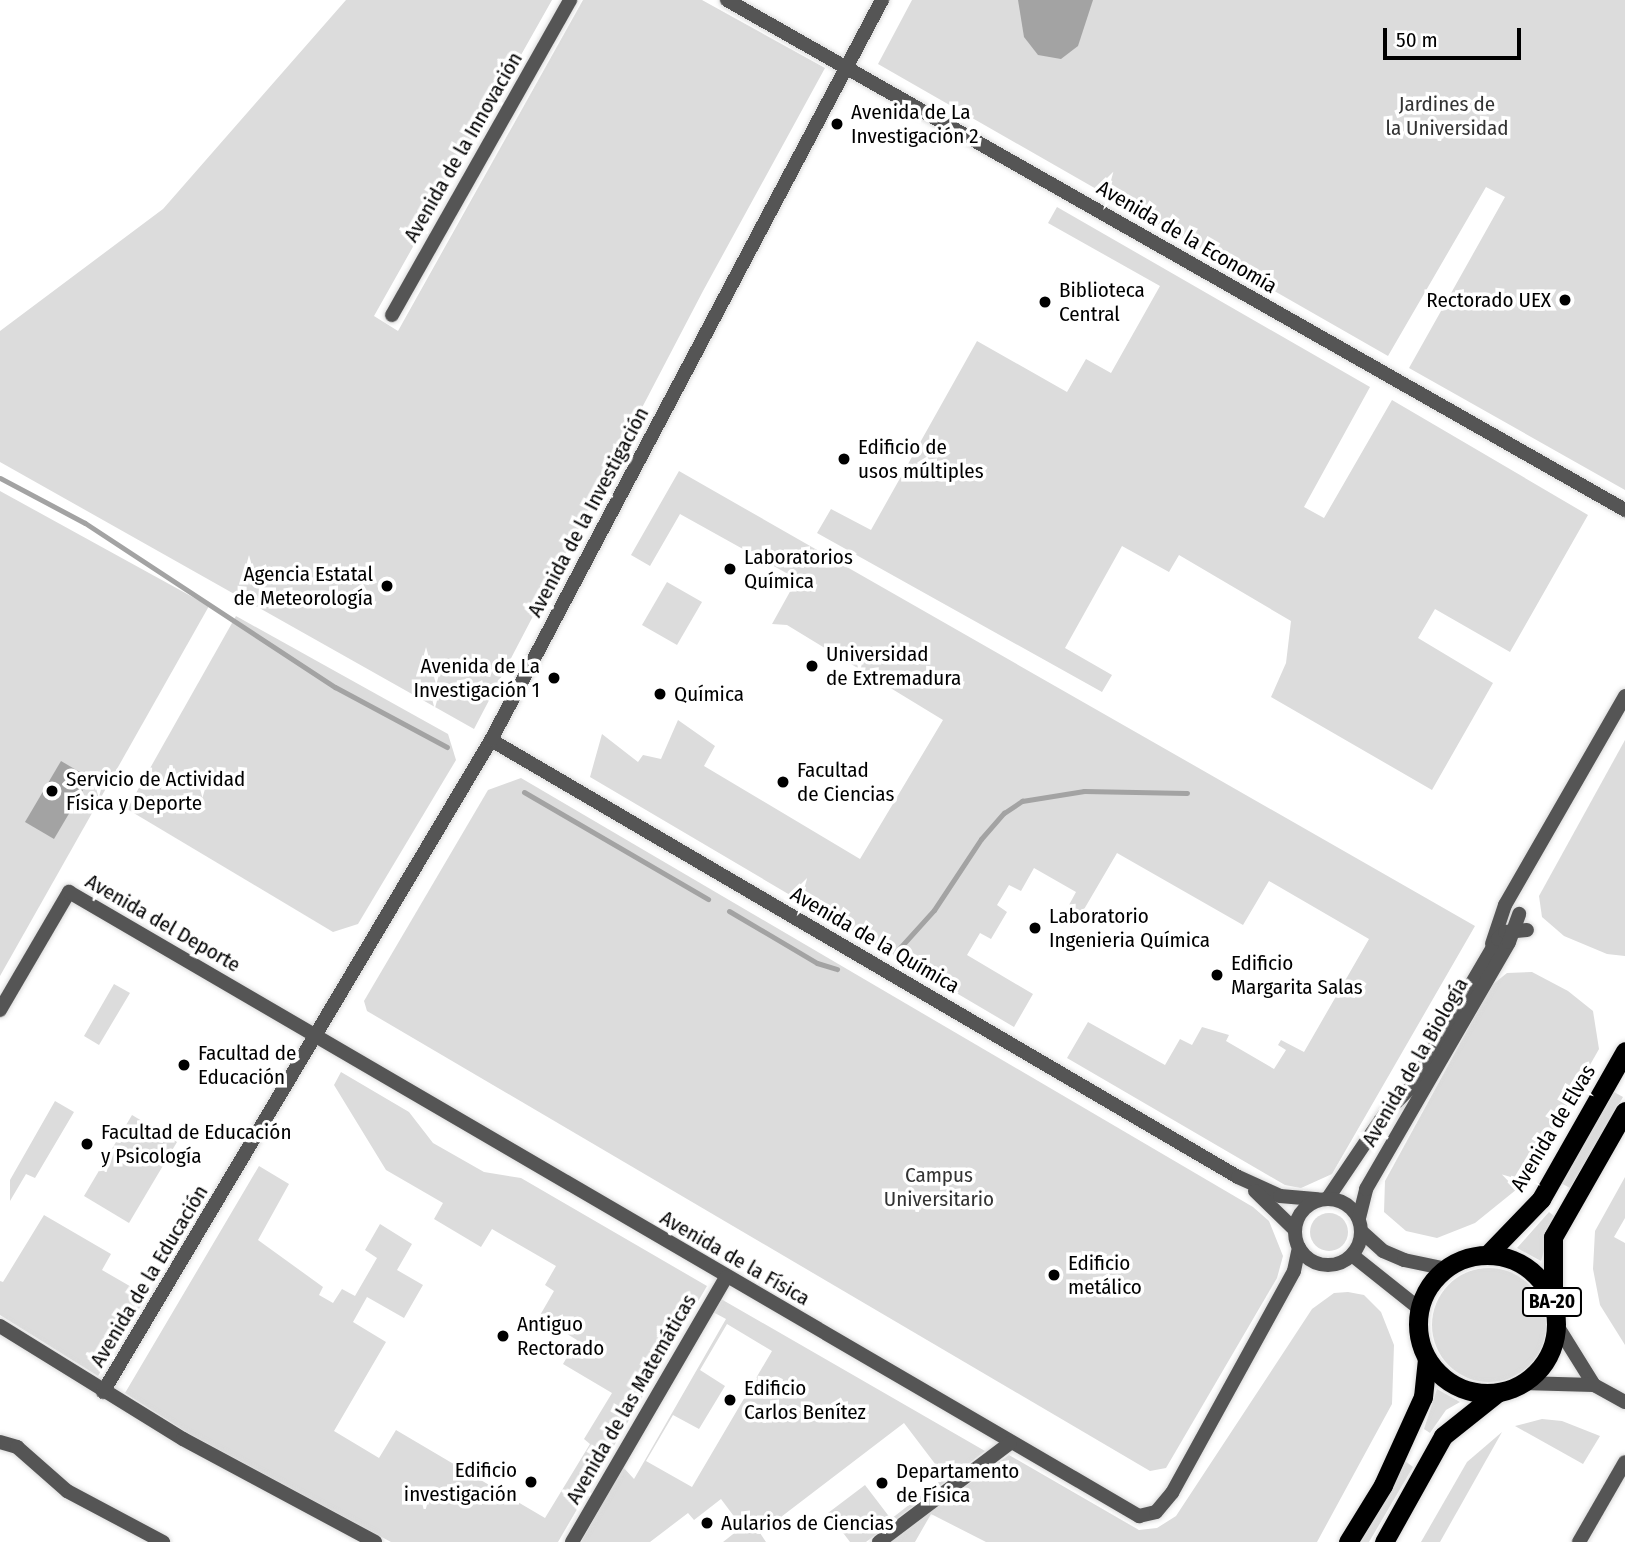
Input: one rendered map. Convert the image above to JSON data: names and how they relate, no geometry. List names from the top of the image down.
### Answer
{
  "streets": {
    "highway": ["Avenida de Elvas", "BA-20"],
    "street": [
      "Avenida de la Innovación",
      "Avenida de la Economía",
      "Avenida de la Investigación",
      "Avenida del Deporte",
      "Avenida de la Química",
      "Avenida de la Biología",
      "Avenida de la Física",
      "Avenida de la Educación",
      "Avenida de las Matemáticas"
    ]
  },
  "crossings": [
    ["Avenida de la Economía", "Avenida de la Investigación"],
    ["Avenida de la Investigación", "Avenida del Deporte"],
    ["Avenida de la Investigación", "Avenida de la Química"],
    ["Avenida de la Investigación", "Avenida de la Física"],
    ["Avenida de la Investigación", "Avenida de la Educación"],
    ["Avenida del Deporte", "Avenida de la Física"],
    ["Avenida del Deporte", "Avenida de la Educación"],
    ["Avenida de la Química", "Avenida de la Biología"],
    ["Avenida de la Química", "Avenida de la Física"],
    ["Avenida de la Biología", "Avenida de la Física"],
    ["Avenida de Elvas", "BA-20"],
    ["Avenida de la Física", "Avenida de la Educación"],
    ["Avenida de la Física", "Avenida de las Matemáticas"]
  ],
  "parks": ["Jardines de la Universidad", "Campus Universitario"],
  "places": [
    "Avenida de La Investigación 2",
    "Rectorado UEX",
    "Biblioteca Central",
    "Edificio de usos múltiples",
    "Laboratorios Química",
    "Agencia Estatal de Meteorología",
    "Universidad de Extremadura",
    "Avenida de La Investigación 1",
    "Química",
    "Facultad de Ciencias",
    "Servicio de Actividad Física y Deporte",
    "Laboratorio Ingenieria Química",
    "Edificio Margarita Salas",
    "Facultad de Educación",
    "Facultad de Educación y Psicología",
    "Edificio metálico",
    "Antiguo Rectorado",
    "Edificio Carlos Benítez",
    "Edificio investigación",
    "Departamento de Física",
    "Aularios de Ciencias"
  ],
  "scale_bar": "50 m"
}
